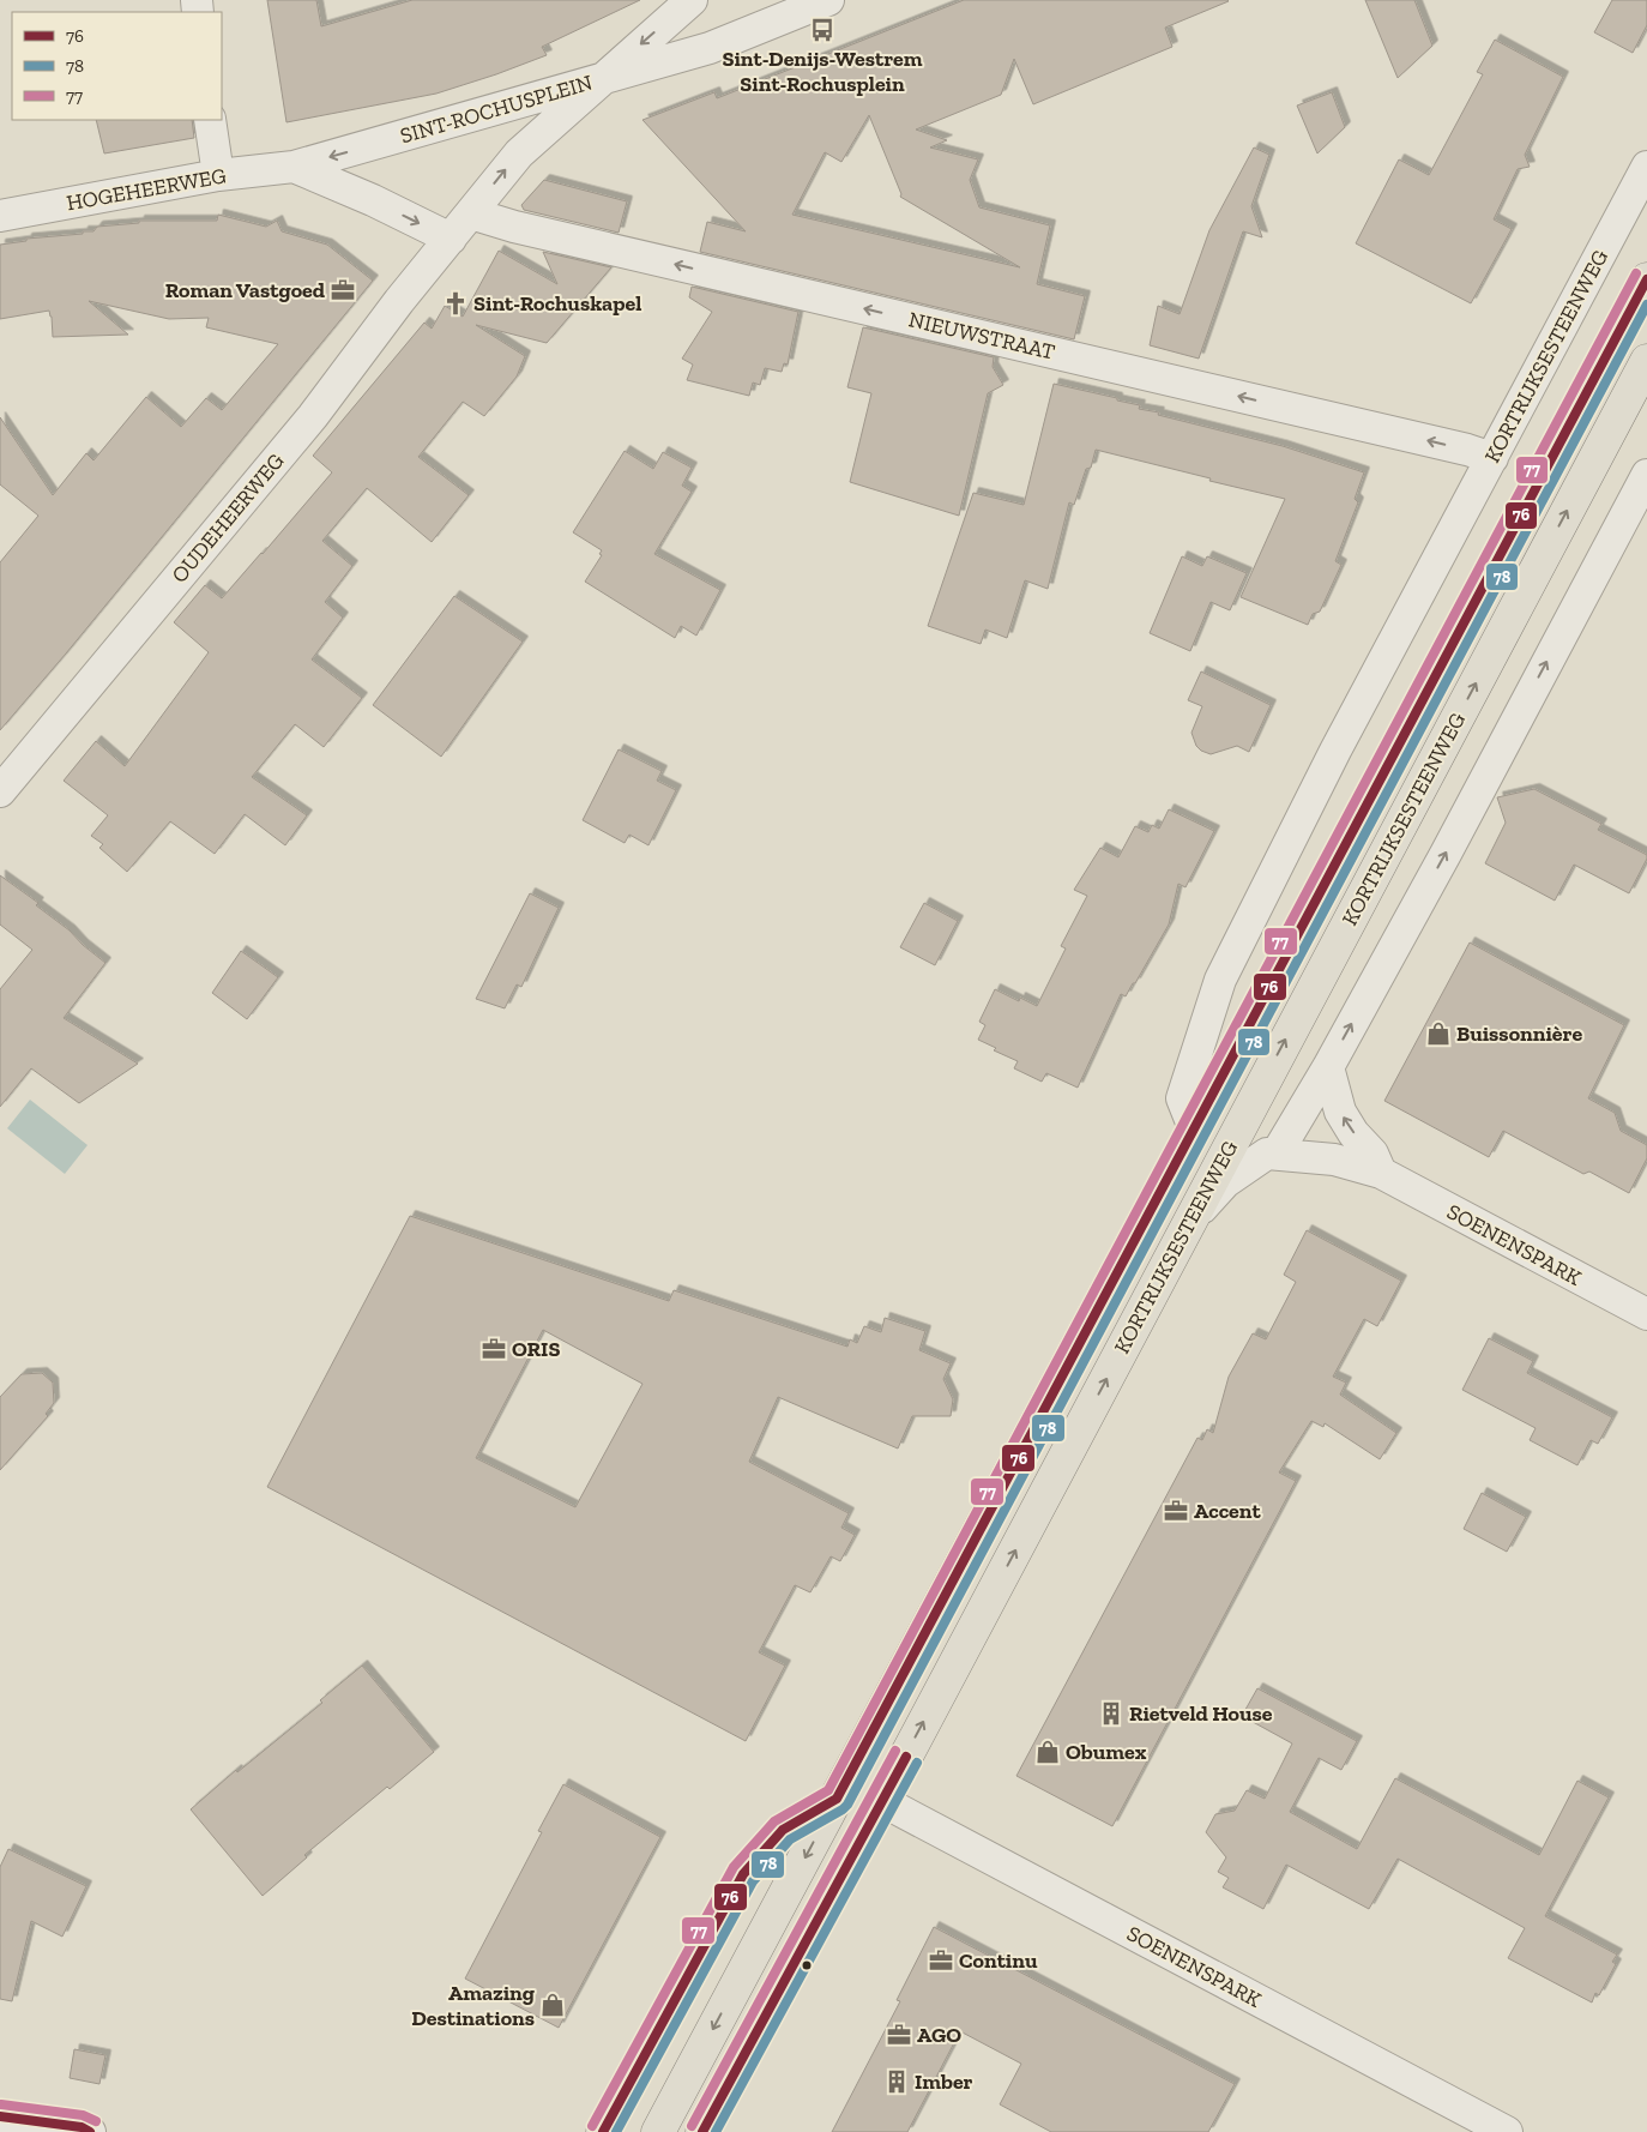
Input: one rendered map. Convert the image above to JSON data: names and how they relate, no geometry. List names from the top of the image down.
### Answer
{
  "streets": {
    "main road": ["KORTRIJKSESTEENWEG"],
    "street": [
      "SINT-ROCHUSPLEIN",
      "HOGEHEERWEG",
      "NIEUWSTRAAT",
      "OUDEHEERWEG",
      "SOENENSPARK"
    ]
  },
  "crossings": [
    ["SINT-ROCHUSPLEIN", "HOGEHEERWEG"],
    ["SINT-ROCHUSPLEIN", "NIEUWSTRAAT"],
    ["SINT-ROCHUSPLEIN", "OUDEHEERWEG"],
    ["NIEUWSTRAAT", "KORTRIJKSESTEENWEG"],
    ["KORTRIJKSESTEENWEG", "SOENENSPARK"]
  ],
  "one_way": ["NIEUWSTRAAT"],
  "places": {
    "bus stop": ["Sint-Denijs-Westrem Sint-Rochusplein"],
    "office": [
      "Roman Vastgoed",
      "ORIS",
      "Accent",
      "Continu",
      "AGO"
    ],
    "church": ["Sint-Rochuskapel"],
    "shop": ["Buissonnière", "Obumex", "Amazing Destinations"],
    "building": ["Rietveld House", "Imber"]
  },
  "lines": ["transit line 77", "transit line 76", "transit line 78"],
  "legend": ["76", "78", "77"]
}
